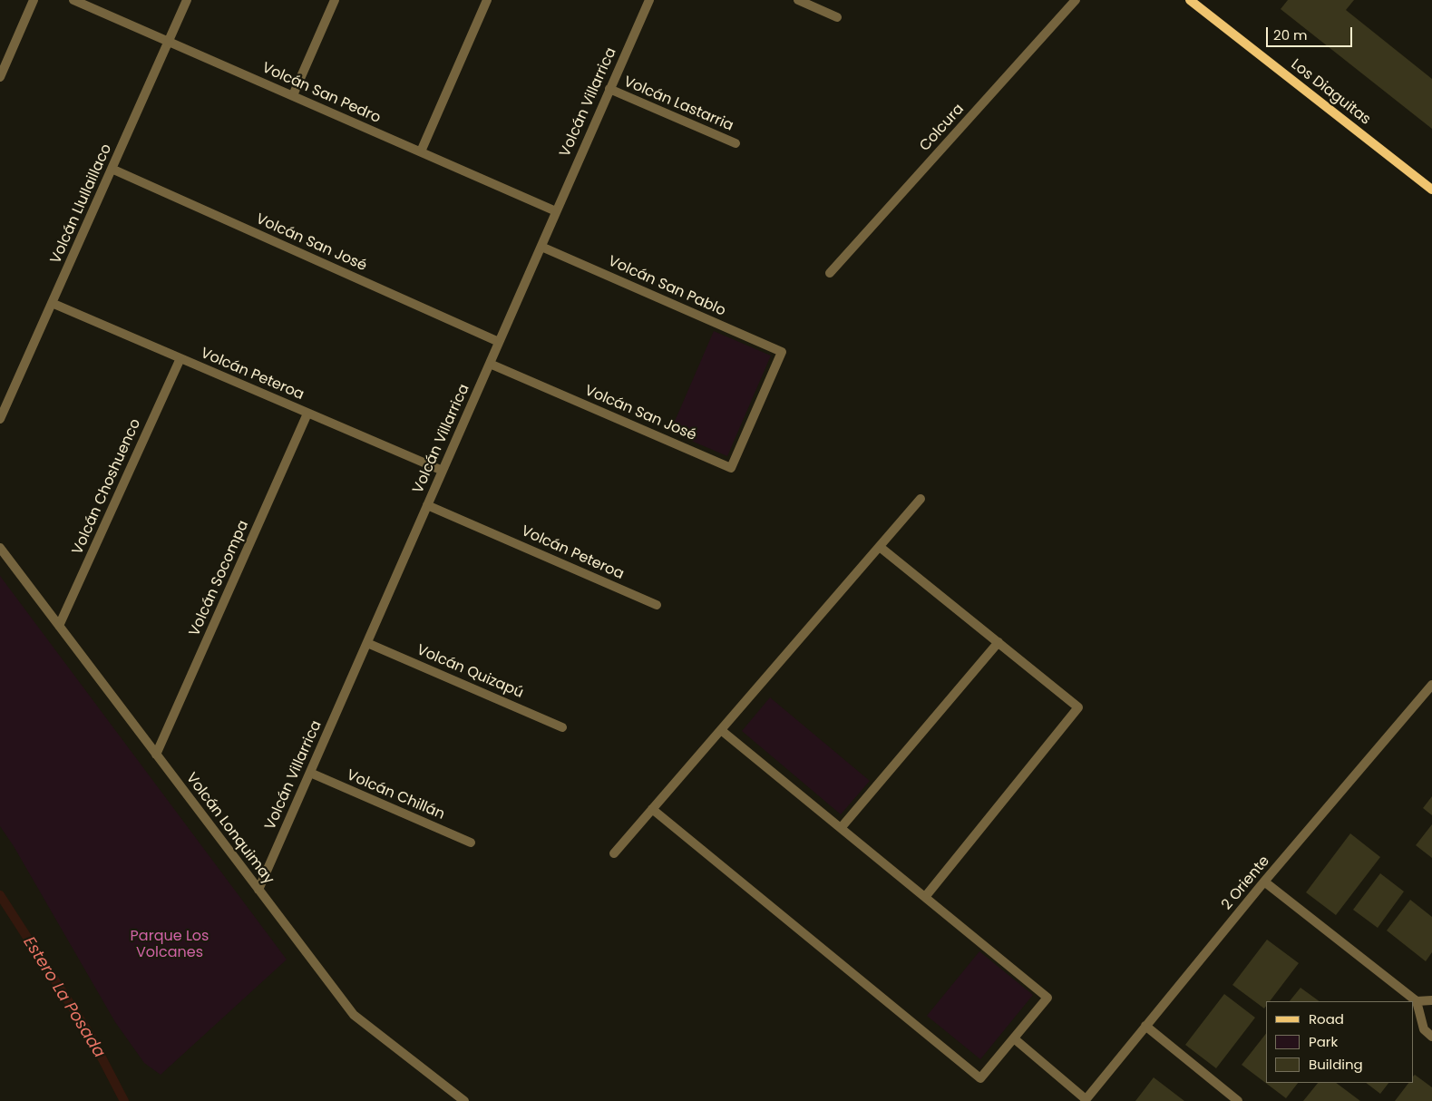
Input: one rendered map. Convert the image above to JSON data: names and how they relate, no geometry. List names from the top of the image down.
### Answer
{
  "streets": {
    "street": [
      "Los Diaguitas",
      "Volcán San Pedro",
      "Volcán Villarrica",
      "Volcán Lastarria",
      "Colcura",
      "Volcán Llullaillaco",
      "Volcán San José",
      "Volcán San Pablo",
      "Volcán Peteroa",
      "Volcán Choshuenco",
      "Volcán Socompa",
      "Volcán Quizapú",
      "Volcán Chillán",
      "Volcán Lonquimay",
      "2 Oriente"
    ]
  },
  "crossings": [
    ["Volcán San Pedro", "Volcán Villarrica"],
    ["Volcán San Pedro", "Volcán Llullaillaco"],
    ["Volcán Villarrica", "Volcán Lastarria"],
    ["Volcán Villarrica", "Volcán San José"],
    ["Volcán Villarrica", "Volcán San Pablo"],
    ["Volcán Villarrica", "Volcán Peteroa"],
    ["Volcán Villarrica", "Volcán Quizapú"],
    ["Volcán Villarrica", "Volcán Chillán"],
    ["Volcán Villarrica", "Volcán Lonquimay"],
    ["Volcán Llullaillaco", "Volcán San José"],
    ["Volcán Llullaillaco", "Volcán Peteroa"],
    ["Volcán San José", "Volcán San Pablo"],
    ["Volcán Peteroa", "Volcán Choshuenco"],
    ["Volcán Peteroa", "Volcán Socompa"],
    ["Volcán Choshuenco", "Volcán Lonquimay"],
    ["Volcán Socompa", "Volcán Lonquimay"]
  ],
  "water": ["Estero La Posada"],
  "parks": ["Parque Los Volcanes"],
  "legend": ["Road", "Park", "Building"],
  "scale_bar": "20 m"
}
